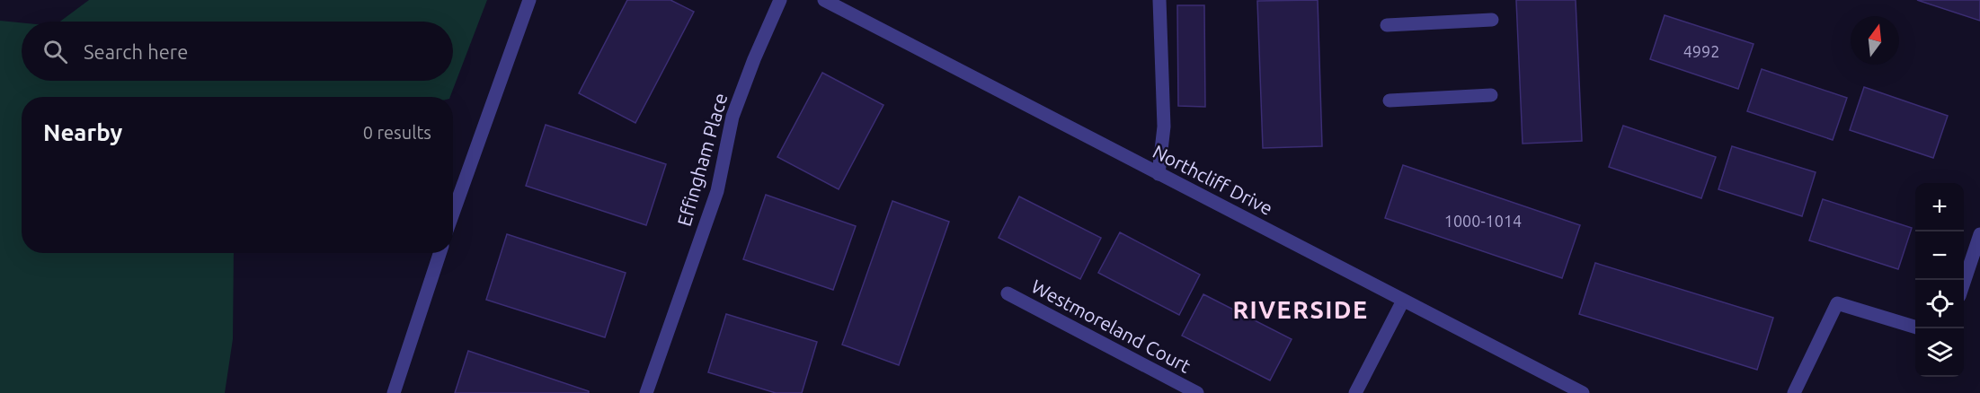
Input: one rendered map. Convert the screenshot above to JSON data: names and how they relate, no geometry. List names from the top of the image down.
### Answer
{
  "streets": {
    "street": ["Effingham Place", "Northcliff Drive", "Westmoreland Court"]
  },
  "districts": ["RIVERSIDE"],
  "house_numbers": ["4992", "1000-1014"],
  "north": "top",
  "page": {
    "search": "Search here",
    "heading": ["Nearby", "0 results"],
    "map_buttons": ["+", "−"]
  }
}
